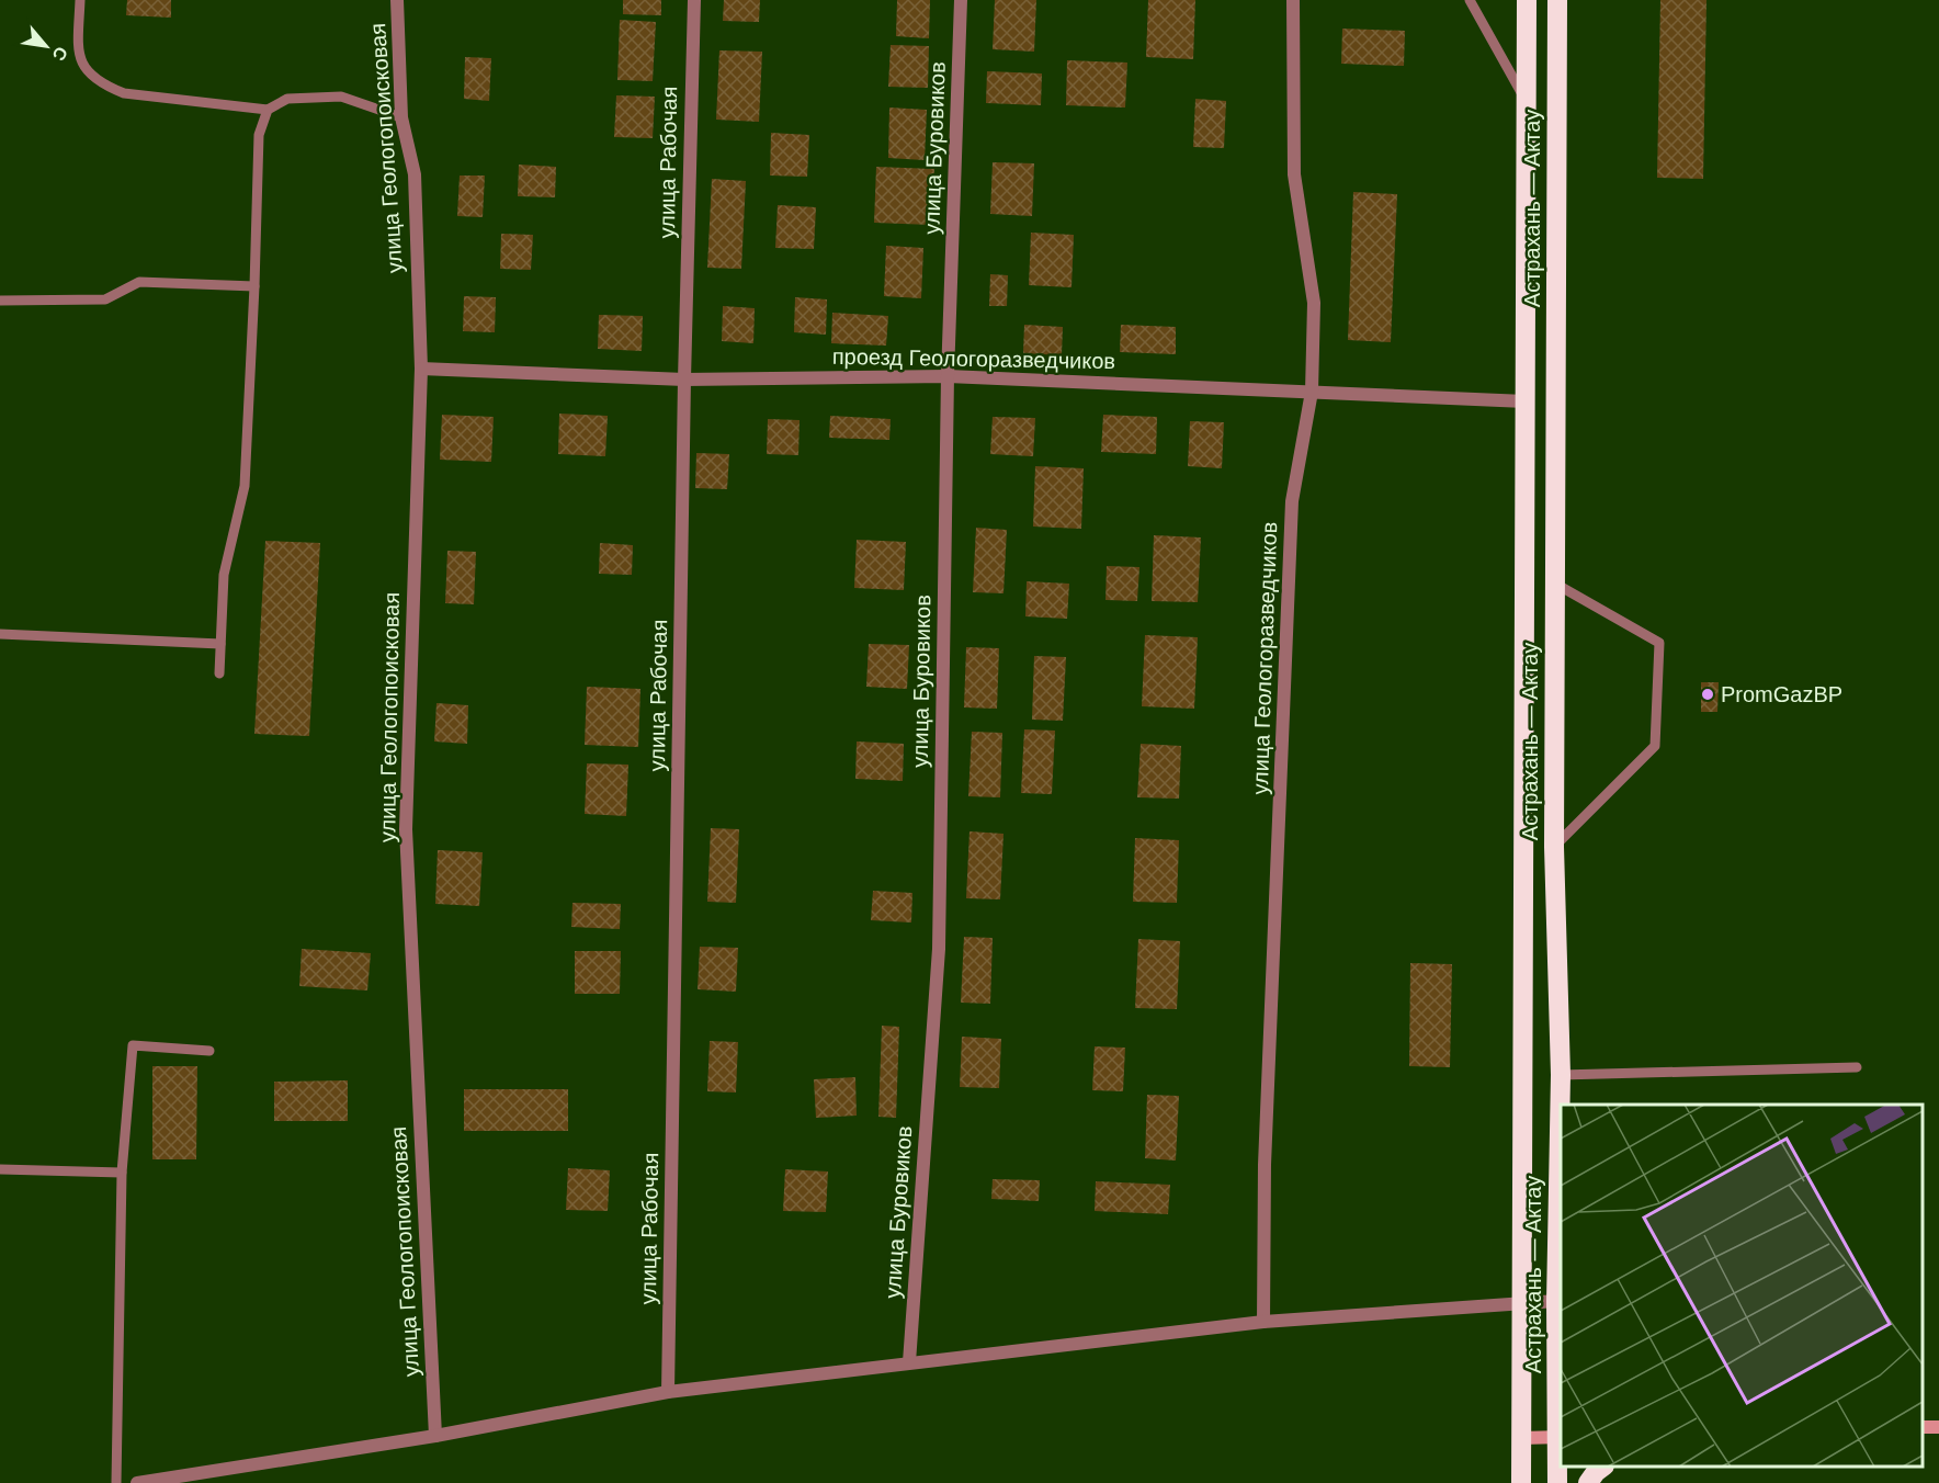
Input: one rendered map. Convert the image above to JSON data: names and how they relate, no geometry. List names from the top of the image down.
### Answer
{
  "streets": {
    "highway": ["Астрахань — Актау"],
    "street": [
      "улица Геологопоисковая",
      "улица Буровиков",
      "улица Рабочая",
      "проезд Геологоразведчиков",
      "улица Геологоразведчиков"
    ]
  },
  "crossings": [
    ["улица Геологопоисковая", "проезд Геологоразведчиков"],
    ["улица Буровиков", "проезд Геологоразведчиков"],
    ["улица Рабочая", "проезд Геологоразведчиков"],
    ["Астрахань — Актау", "проезд Геологоразведчиков"],
    ["проезд Геологоразведчиков", "улица Геологоразведчиков"]
  ],
  "places": ["PromGazBP"],
  "north": "bottom right"
}
